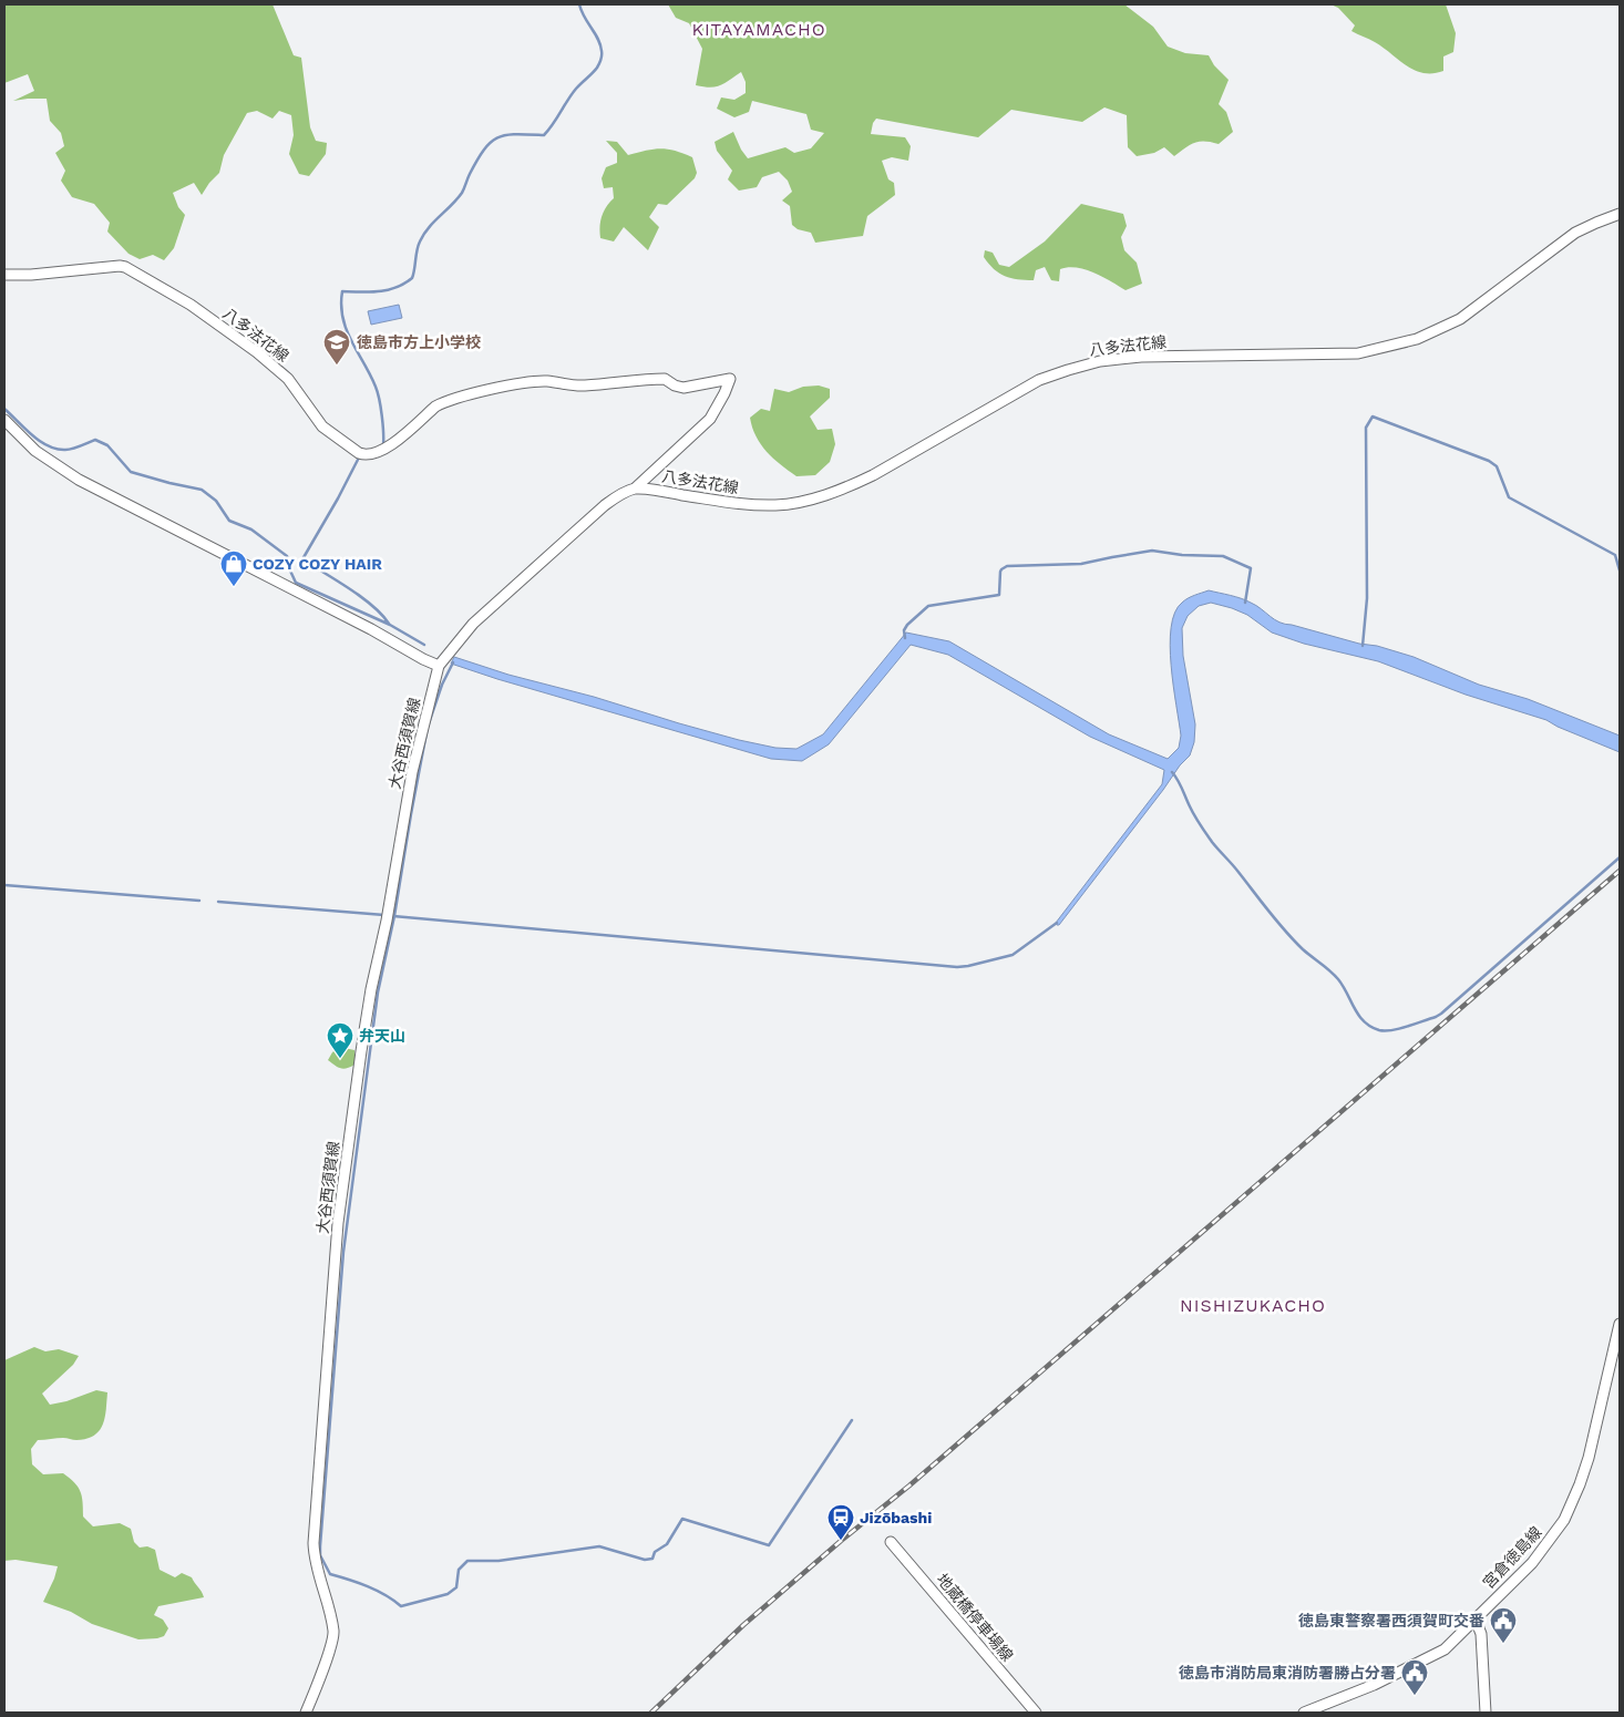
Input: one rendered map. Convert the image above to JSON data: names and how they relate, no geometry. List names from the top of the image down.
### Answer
{
  "streets": {
    "main road": [
      "八多法花線",
      "大谷西須賀線",
      "宮倉徳島線",
      "地蔵橋停車場線"
    ]
  },
  "crossings": [
    ["八多法花線", "大谷西須賀線"]
  ],
  "districts": ["KITAYAMACHO", "NISHIZUKACHO"],
  "places": {
    "school or university": ["徳島市方上小学校"],
    "shop": ["COZY COZY HAIR"],
    "place": ["弁天山"],
    "station": ["Jizōbashi"],
    "public building": ["徳島東警察署西須賀町交番", "徳島市消防局東消防署勝占分署"]
  }
}
